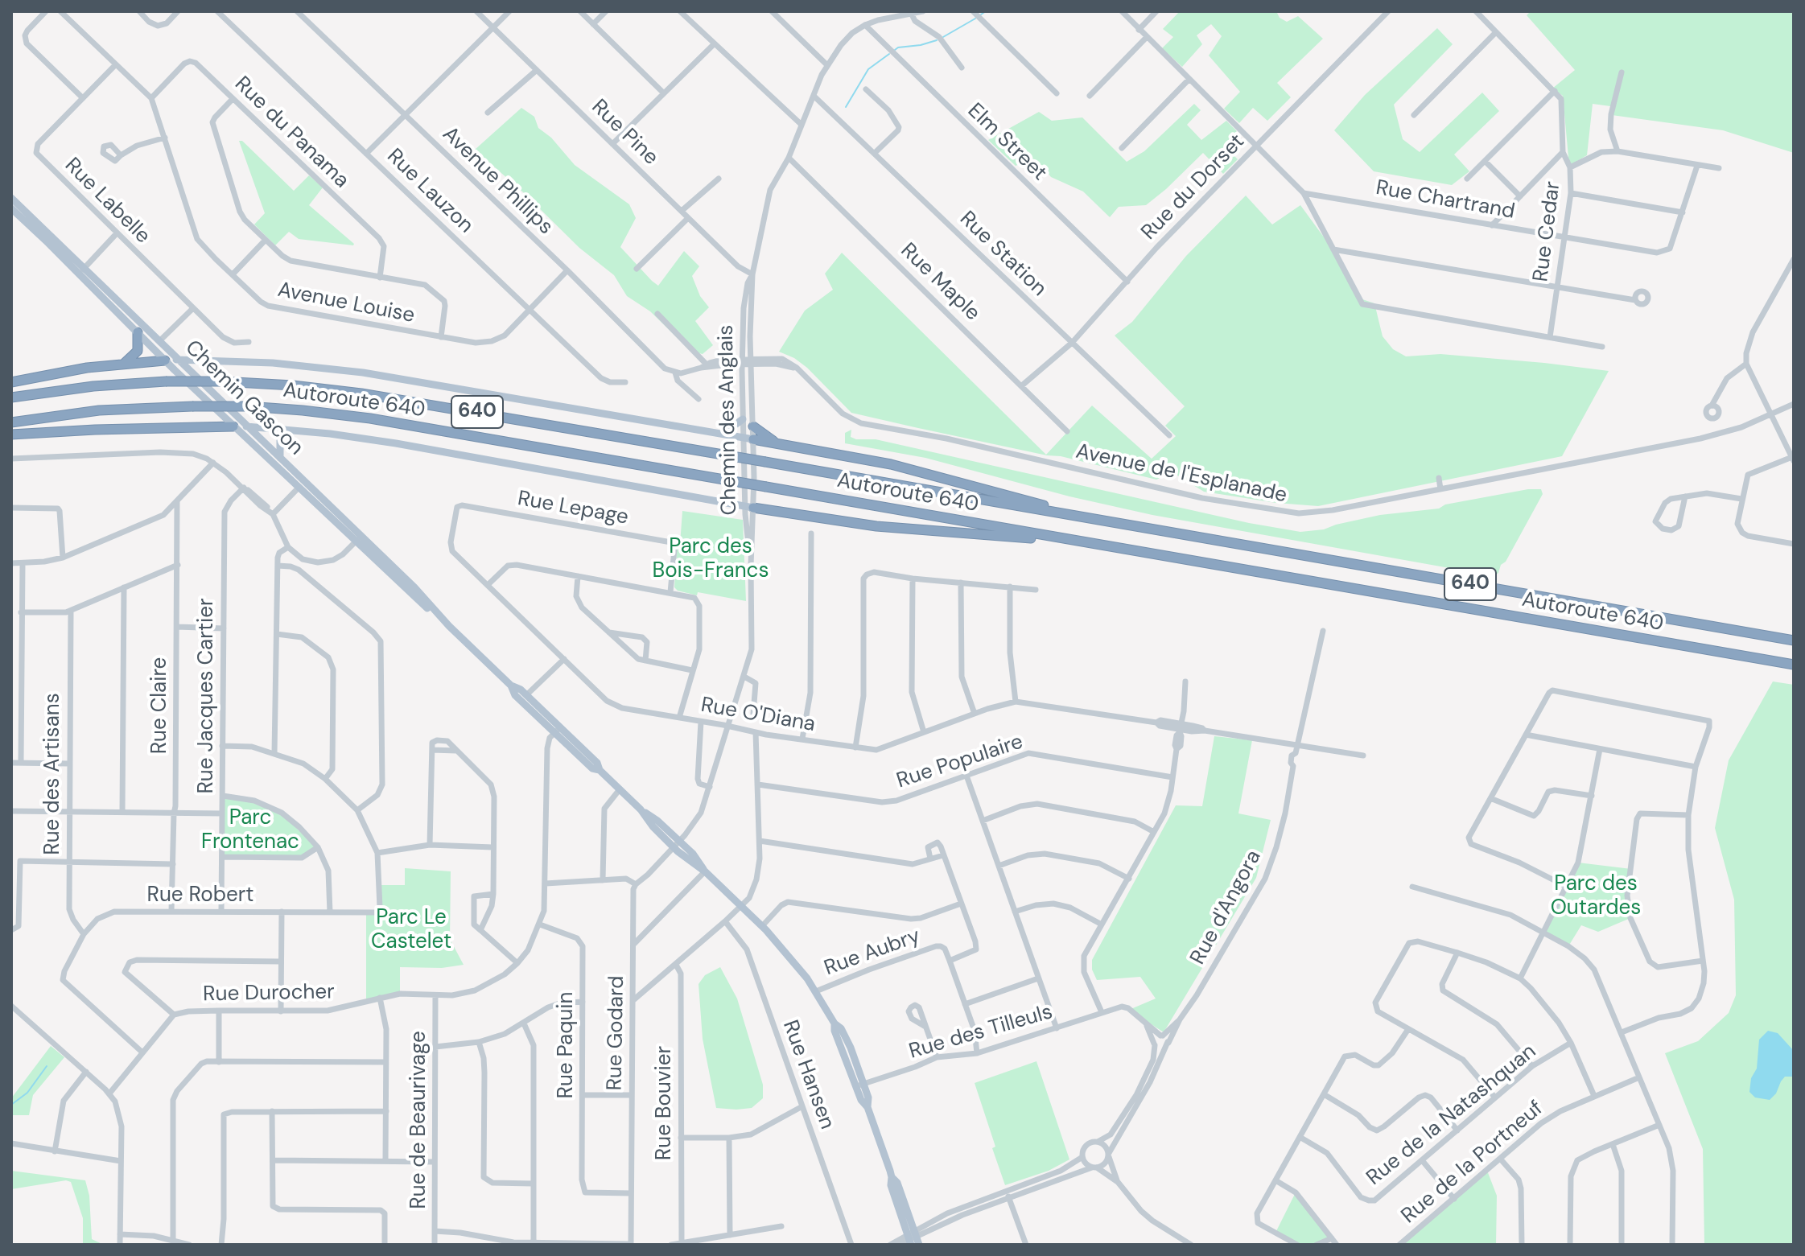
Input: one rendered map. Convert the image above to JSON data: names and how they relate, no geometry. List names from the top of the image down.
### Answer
{
  "streets": {
    "highway": ["Autoroute 640", "640"],
    "main road": ["Chemin Gascon"],
    "street": [
      "Rue du Panama",
      "Rue Pine",
      "Elm Street",
      "Avenue Phillips",
      "Rue du Dorset",
      "Rue Lauzon",
      "Rue Chartrand",
      "Rue Labelle",
      "Rue Cedar",
      "Rue Station",
      "Rue Maple",
      "Avenue Louise",
      "Chemin des Anglais",
      "Avenue de l'Esplanade",
      "Rue Lepage",
      "Rue Jacques Cartier",
      "Rue Claire",
      "Rue O'Diana",
      "Rue Populaire",
      "Rue des Artisans",
      "Rue Robert",
      "Rue d'Angora",
      "Rue Aubry",
      "Rue Durocher",
      "Rue des Tilleuls",
      "Rue Godard",
      "Rue Paquin",
      "Rue Hansen",
      "Rue Bouvier",
      "Rue de la Natashquan",
      "Rue de Beaurivage",
      "Rue de la Portneuf"
    ]
  },
  "crossings": [
    ["Rue du Panama", "Avenue Louise"],
    ["Rue Pine", "Chemin des Anglais"],
    ["Elm Street", "Rue du Dorset"],
    ["Elm Street", "Chemin des Anglais"],
    ["Avenue Phillips", "Avenue Louise"],
    ["Rue du Dorset", "Rue Station"],
    ["Rue du Dorset", "Rue Maple"],
    ["Rue Lauzon", "Avenue Louise"],
    ["Rue Chartrand", "Rue Cedar"],
    ["Rue Labelle", "Avenue Louise"],
    ["Rue Station", "Chemin des Anglais"],
    ["Rue Maple", "Chemin des Anglais"],
    ["Chemin Gascon", "Chemin des Anglais"],
    ["Chemin Gascon", "Rue Aubry"],
    ["Chemin Gascon", "Rue Durocher"],
    ["Chemin Gascon", "Rue des Tilleuls"],
    ["Chemin des Anglais", "Avenue de l'Esplanade"],
    ["Chemin des Anglais", "Rue O'Diana"],
    ["Rue Lepage", "Rue O'Diana"],
    ["Rue Jacques Cartier", "Rue Robert"],
    ["Rue Claire", "Rue Robert"],
    ["Rue O'Diana", "Rue d'Angora"],
    ["Rue des Artisans", "Rue Robert"],
    ["Rue Robert", "Rue Durocher"],
    ["Rue d'Angora", "Rue des Tilleuls"],
    ["Rue Aubry", "Rue des Tilleuls"],
    ["Rue Durocher", "Rue Paquin"],
    ["Rue Durocher", "Rue de Beaurivage"],
    ["Rue Godard", "Rue Paquin"]
  ],
  "parks": [
    "Parc des Bois-Francs",
    "Parc Frontenac",
    "Parc des Outardes",
    "Parc Le Castelet"
  ]
}
